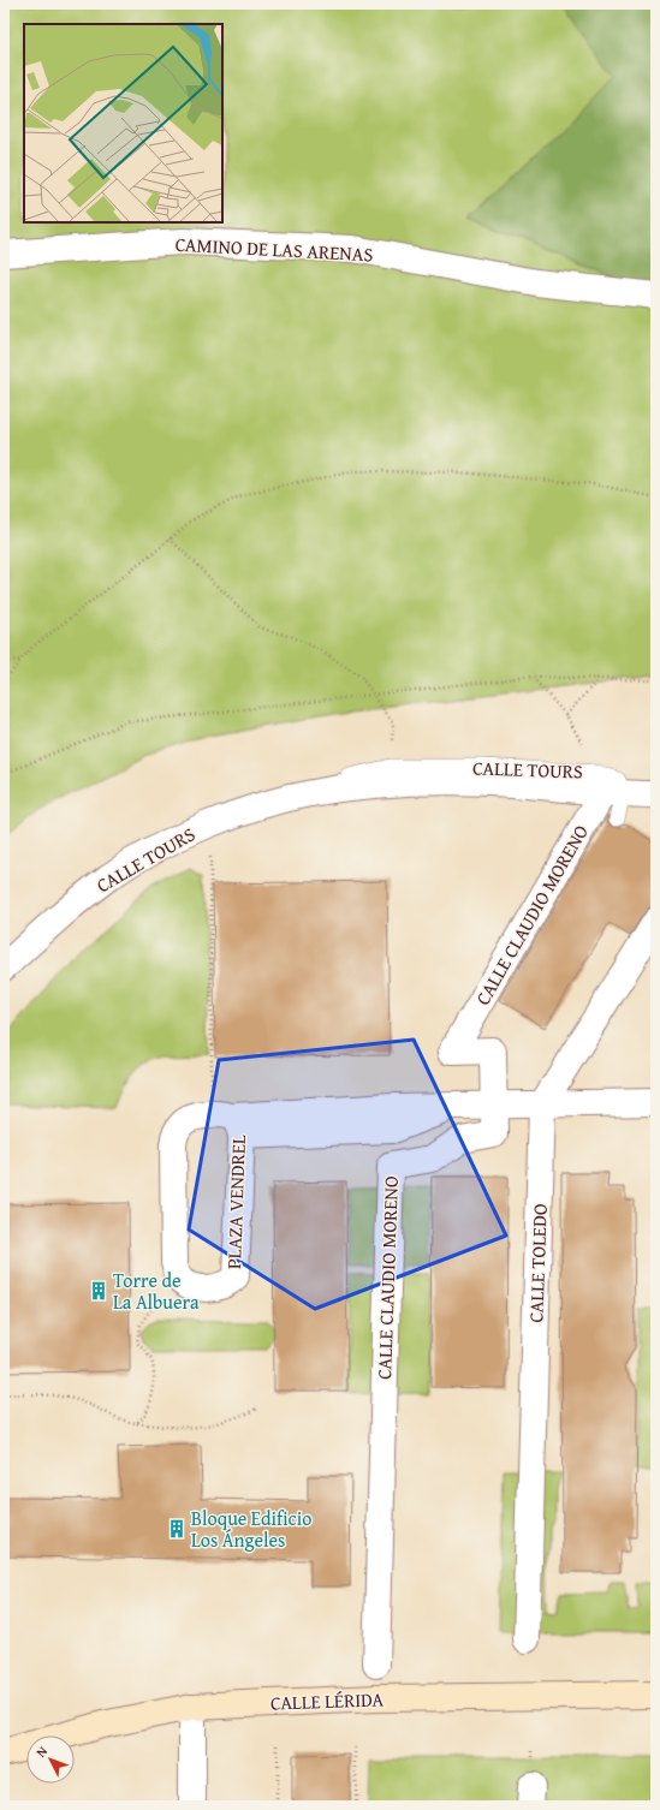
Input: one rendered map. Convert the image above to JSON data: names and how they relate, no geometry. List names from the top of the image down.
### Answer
{
  "streets": {
    "street": [
      "CAMINO DE LAS ARENAS",
      "CALLE TOURS",
      "CALLE CLAUDIO MORENO",
      "PLAZA VENDREL",
      "CALLE TOLEDO",
      "CALLE LÉRIDA"
    ]
  },
  "crossings": [
    ["CALLE TOURS", "CALLE CLAUDIO MORENO"]
  ],
  "places": {
    "building": ["Torre de La Albuera", "Bloque Edificio Los Ángeles"]
  },
  "north": "top left"
}
